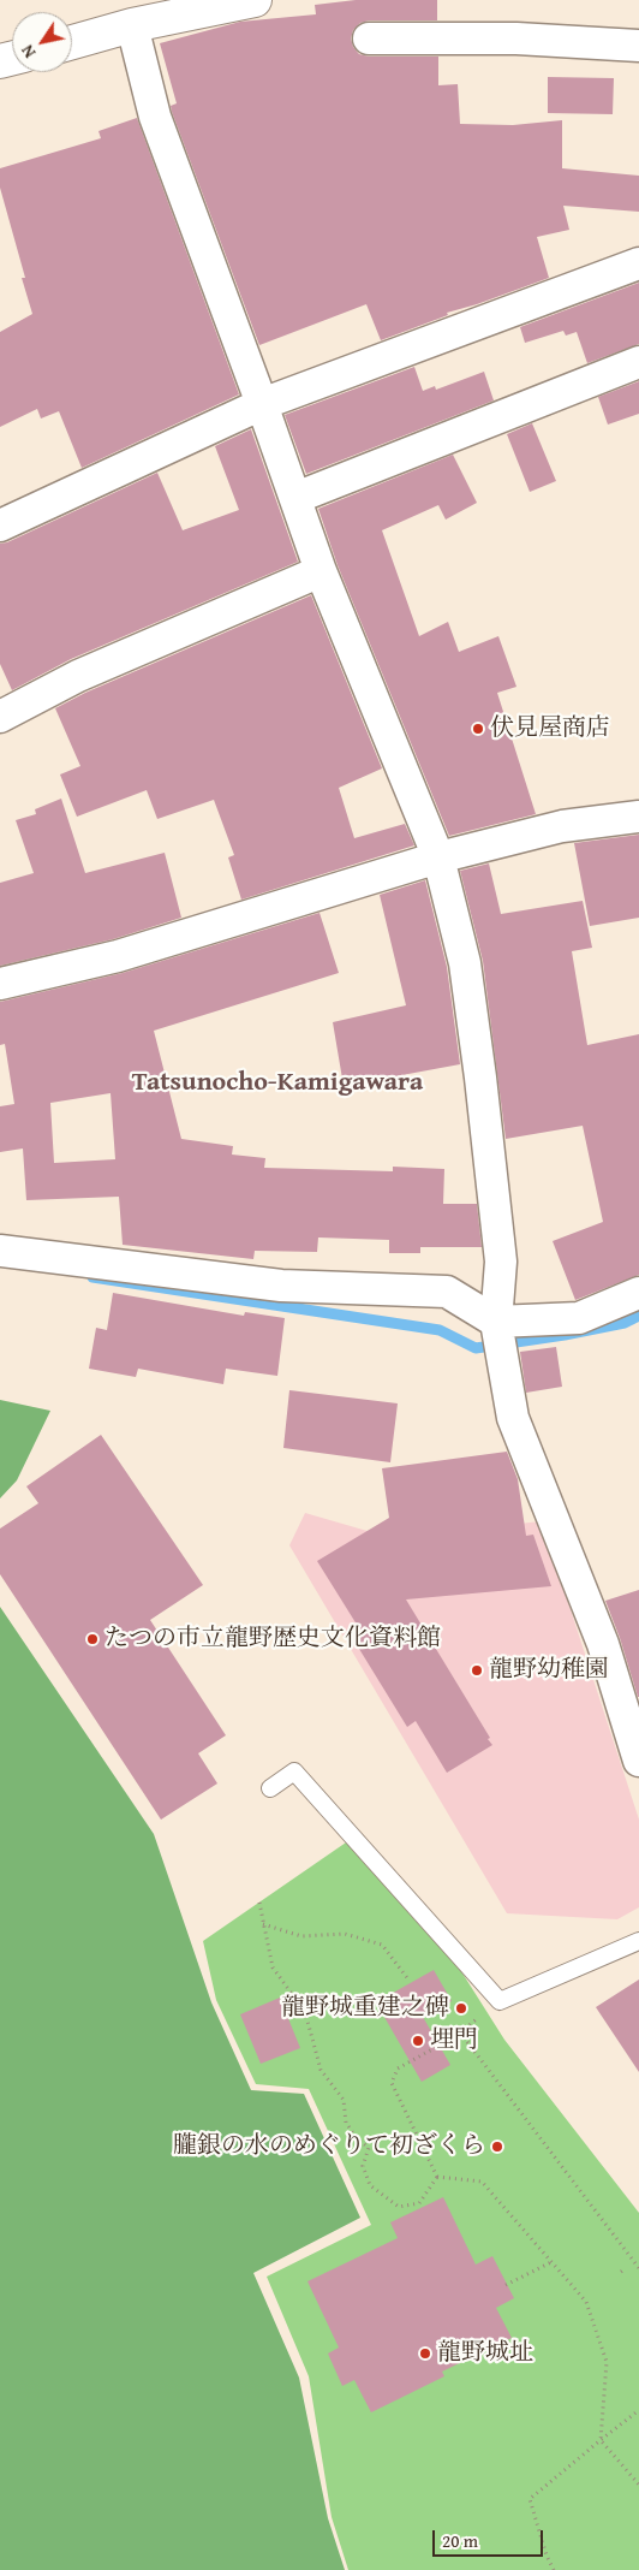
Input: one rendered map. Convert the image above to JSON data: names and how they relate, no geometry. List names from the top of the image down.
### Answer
{
  "districts": ["Tatsunocho-Kamigawara"],
  "places": [
    "伏見屋商店",
    "たつの市立龍野歴史文化資料館",
    "龍野幼稚園",
    "龍野城重建之碑",
    "埋門",
    "朧銀の水のめぐりて初ざくら",
    "龍野城址"
  ],
  "scale_bar": "20 m",
  "north": "bottom left"
}
